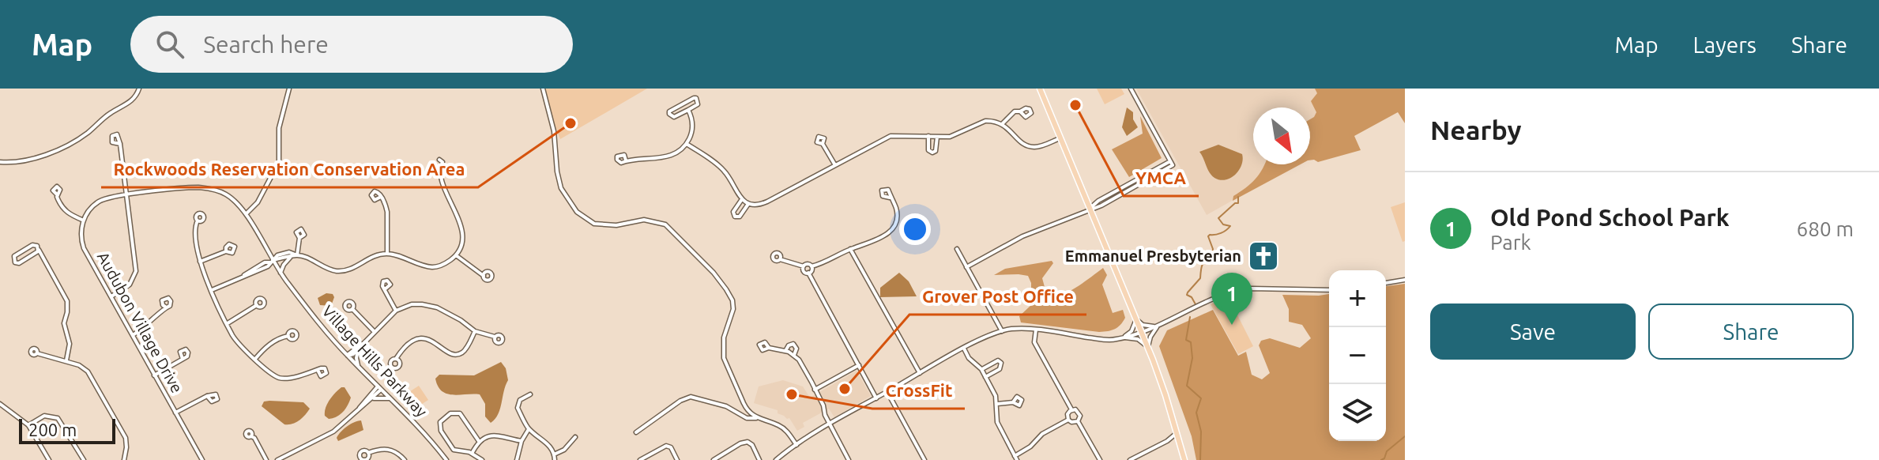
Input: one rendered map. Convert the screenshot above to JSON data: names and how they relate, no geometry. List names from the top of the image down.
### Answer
{
  "streets": {
    "street": ["Audubon Village Drive", "Village Hills Parkway"]
  },
  "places": {
    "other": [
      "YMCA",
      "Rockwoods Reservation Conservation Area",
      "Grover Post Office",
      "CrossFit"
    ],
    "church": ["Emmanuel Presbyterian"]
  },
  "scale_bar": "200 m",
  "north": "bottom right",
  "page": {
    "header": "Map",
    "search": "Search here",
    "nav": ["Map", "Layers", "Share"],
    "heading": "Nearby",
    "list": [
      {
        "mark": "1",
        "name": "Old Pond School Park",
        "note": "Park",
        "value": "680 m"
      }
    ],
    "map_buttons": ["+", "−"],
    "pins": "1",
    "buttons": ["Save", "Share"],
    "scale": "200 m"
  }
}
